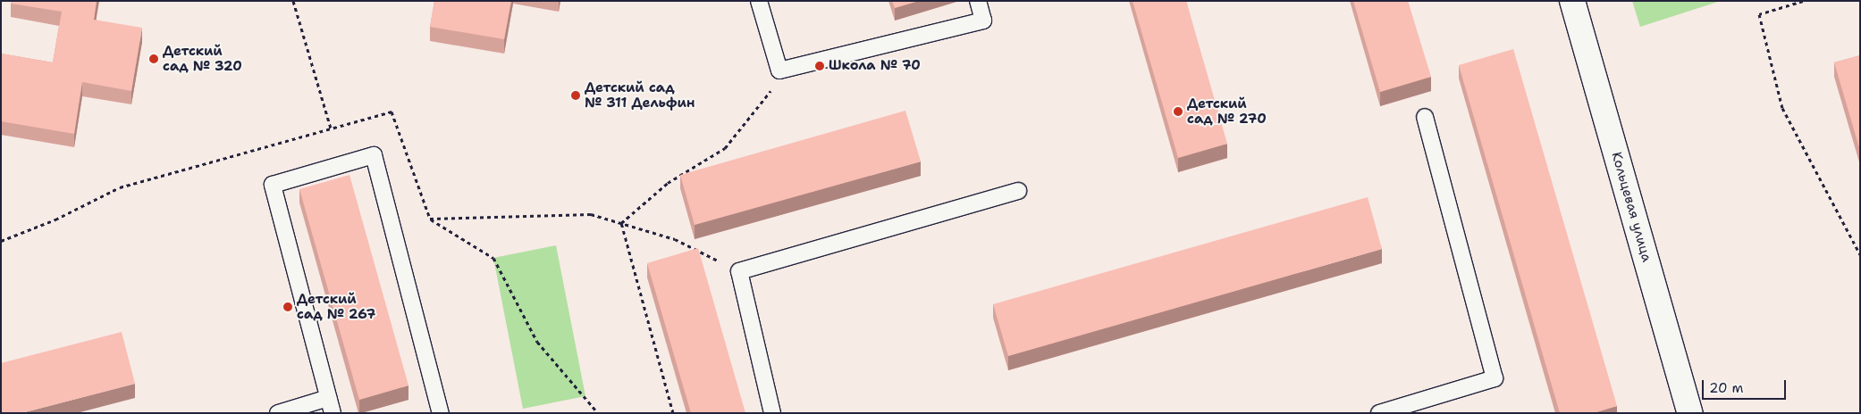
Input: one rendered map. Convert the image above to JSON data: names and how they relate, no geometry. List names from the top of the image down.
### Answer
{
  "streets": {
    "street": ["Кольцевая улица"]
  },
  "places": [
    "Детский сад № 320",
    "Школа № 70",
    "Детский сад № 311 Дельфин",
    "Детский сад № 270",
    "Детский сад № 267"
  ],
  "scale_bar": "20 m"
}
